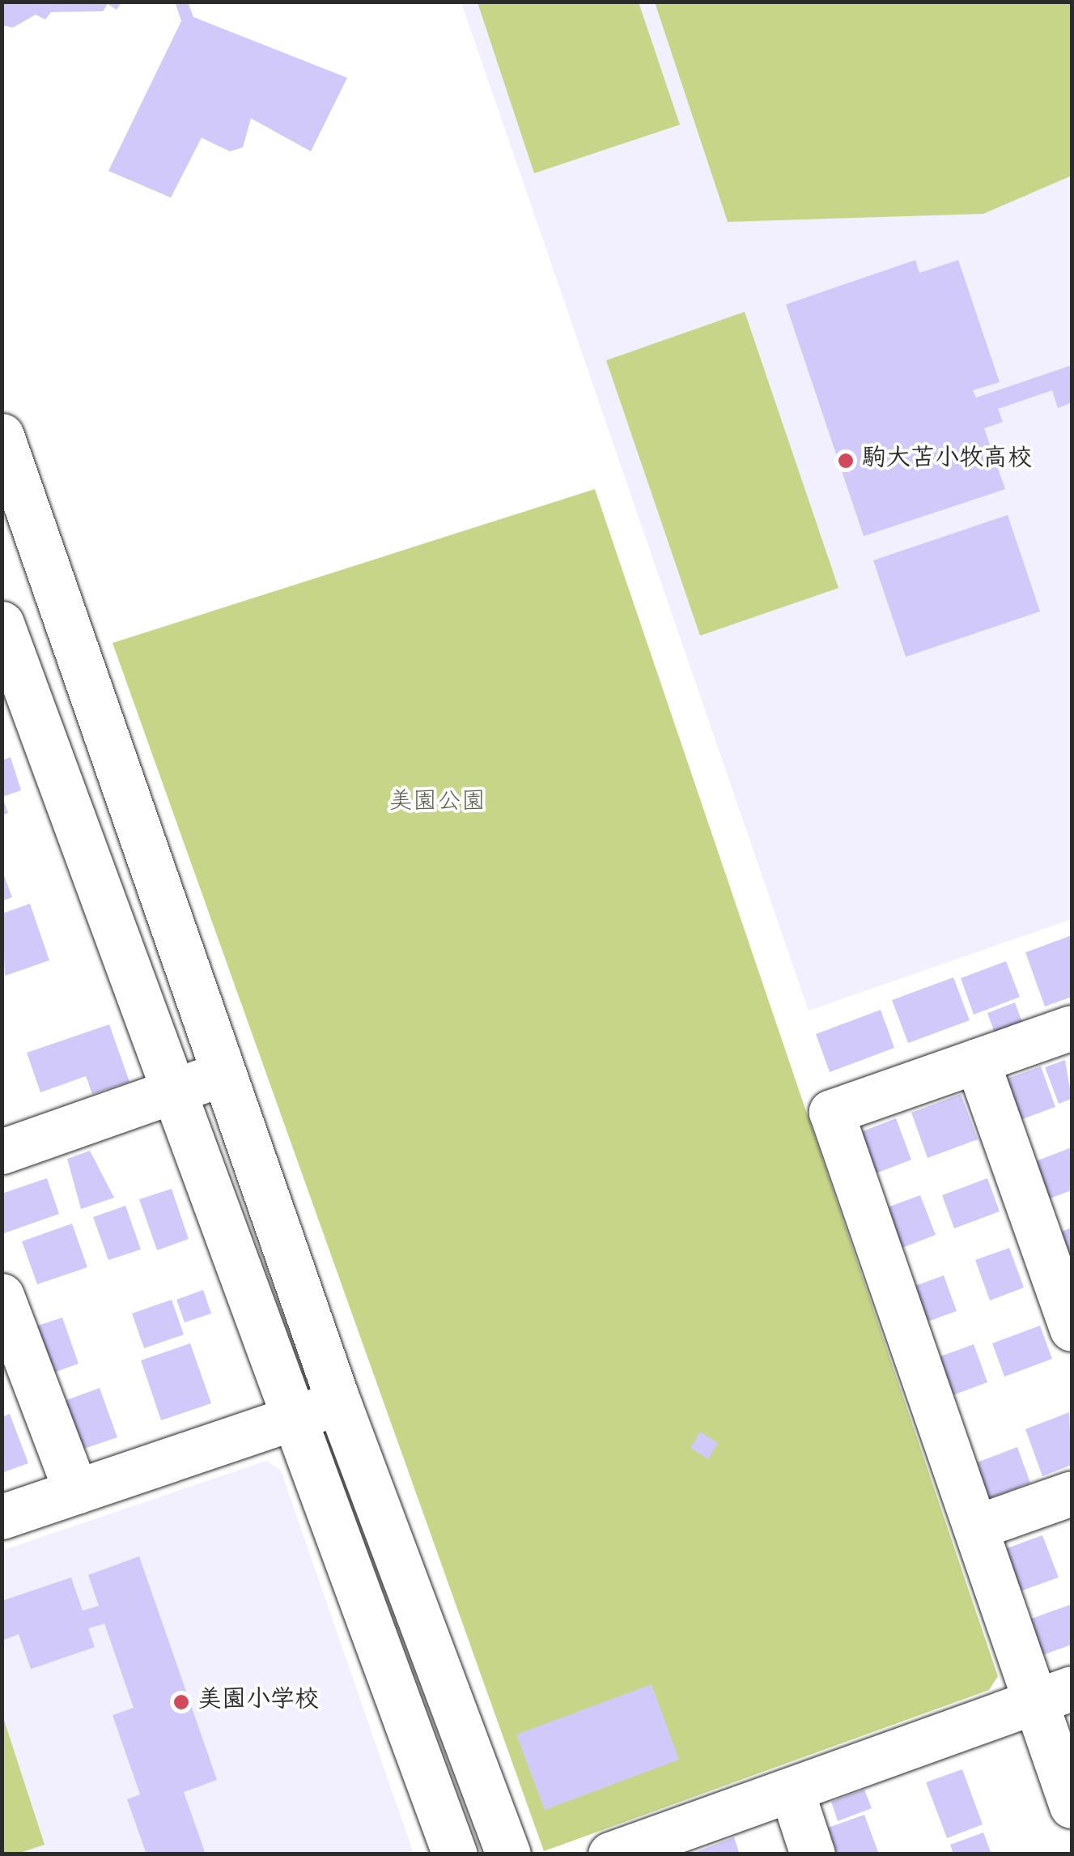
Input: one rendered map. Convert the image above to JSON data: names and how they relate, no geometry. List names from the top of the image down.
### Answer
{
  "parks": ["美園公園"],
  "places": ["駒大苫小牧高校", "美園小学校"]
}
